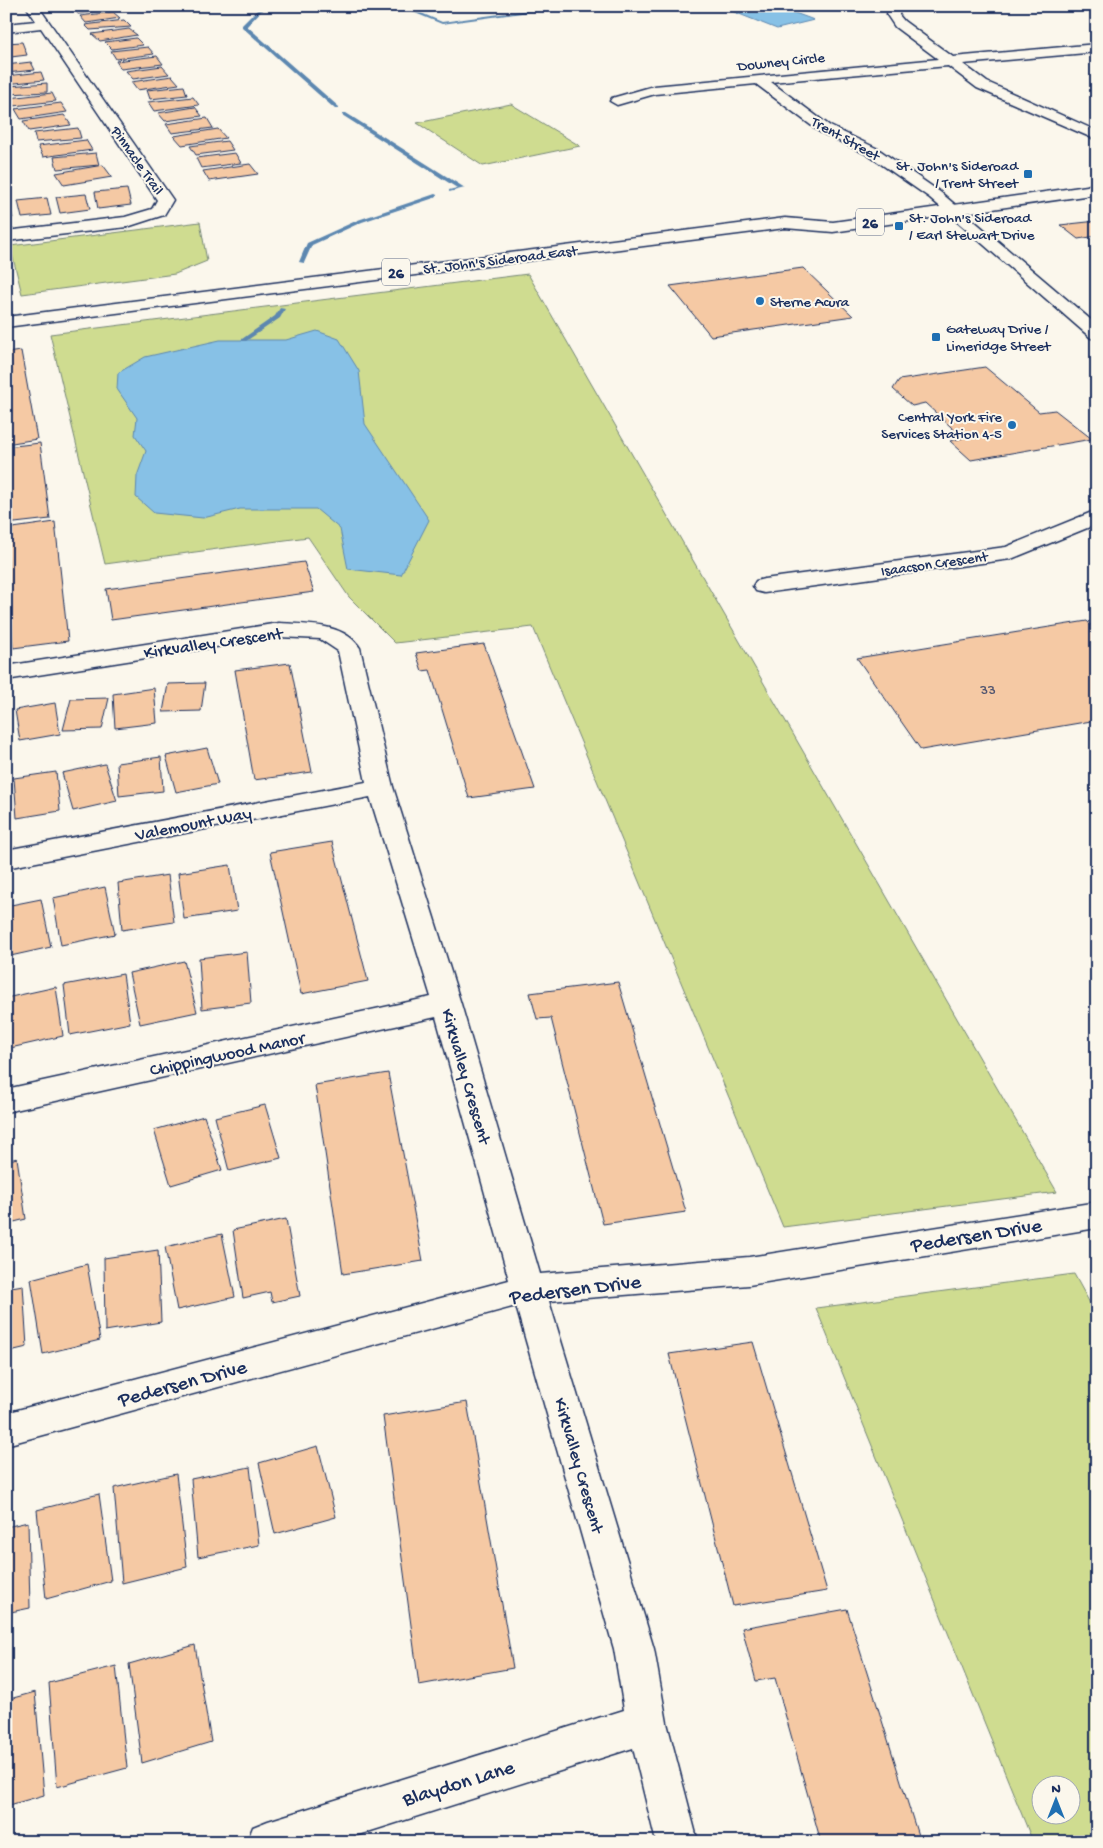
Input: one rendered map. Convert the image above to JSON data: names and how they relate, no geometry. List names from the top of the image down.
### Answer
{
  "streets": {
    "street": [
      "Downey Circle",
      "Trent Street",
      "Pinnacle Trail",
      "26",
      "St. John's Sideroad East",
      "Isaacson Crescent",
      "Kirkvalley Crescent",
      "Valemount Way",
      "Chippingwood Manor",
      "Pedersen Drive",
      "Blaydon Lane"
    ]
  },
  "crossings": [
    ["Downey Circle", "Trent Street"],
    ["Trent Street", "St. John's Sideroad East"],
    ["Kirkvalley Crescent", "Valemount Way"],
    ["Kirkvalley Crescent", "Chippingwood Manor"],
    ["Kirkvalley Crescent", "Pedersen Drive"],
    ["Kirkvalley Crescent", "Blaydon Lane"]
  ],
  "places": {
    "transit": ["St. John's Sideroad / Trent Street", "St. John's Sideroad / Earl Stewart Drive", "Gateway Drive / Limeridge Street"],
    "other": ["Sterne Acura", "Central York Fire Services Station 4-5"]
  },
  "house_numbers": ["33"],
  "north": "top"
}
